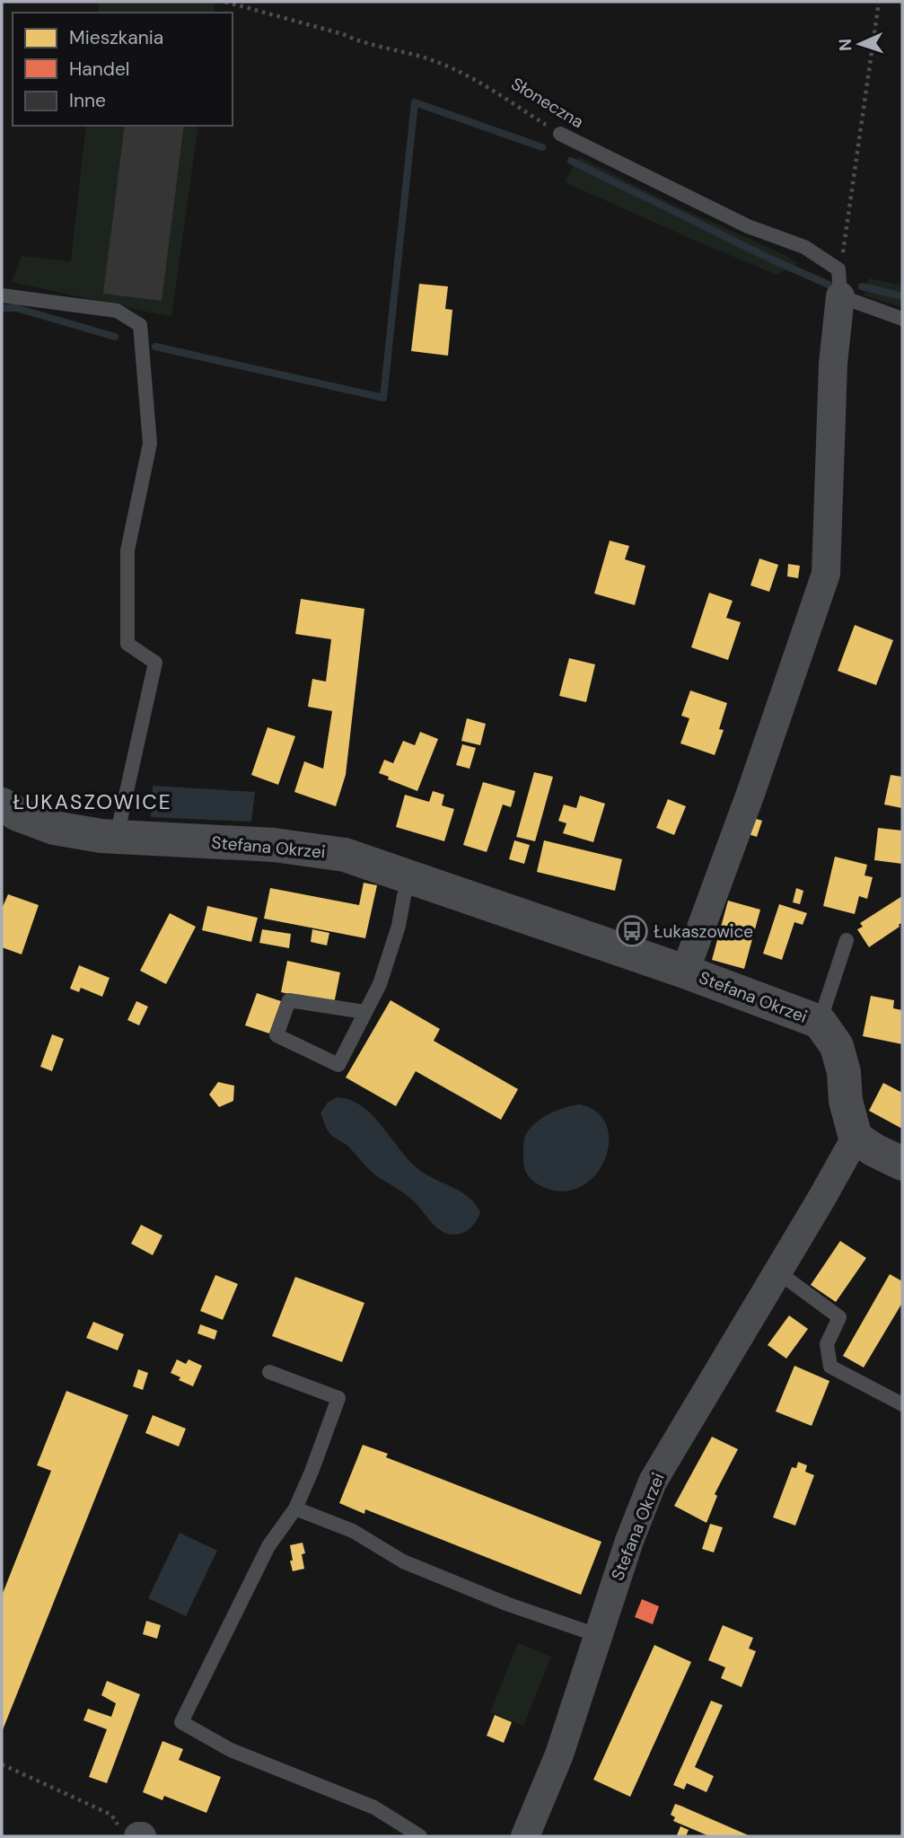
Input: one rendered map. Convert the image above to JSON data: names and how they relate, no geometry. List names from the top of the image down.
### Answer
{
  "streets": {
    "street": ["Stefana Okrzei"],
    "lane": ["Słoneczna"]
  },
  "districts": ["ŁUKASZOWICE"],
  "places": {
    "bus stop": ["Łukaszowice"]
  },
  "legend": ["Mieszkania", "Handel", "Inne"],
  "north": "left"
}
